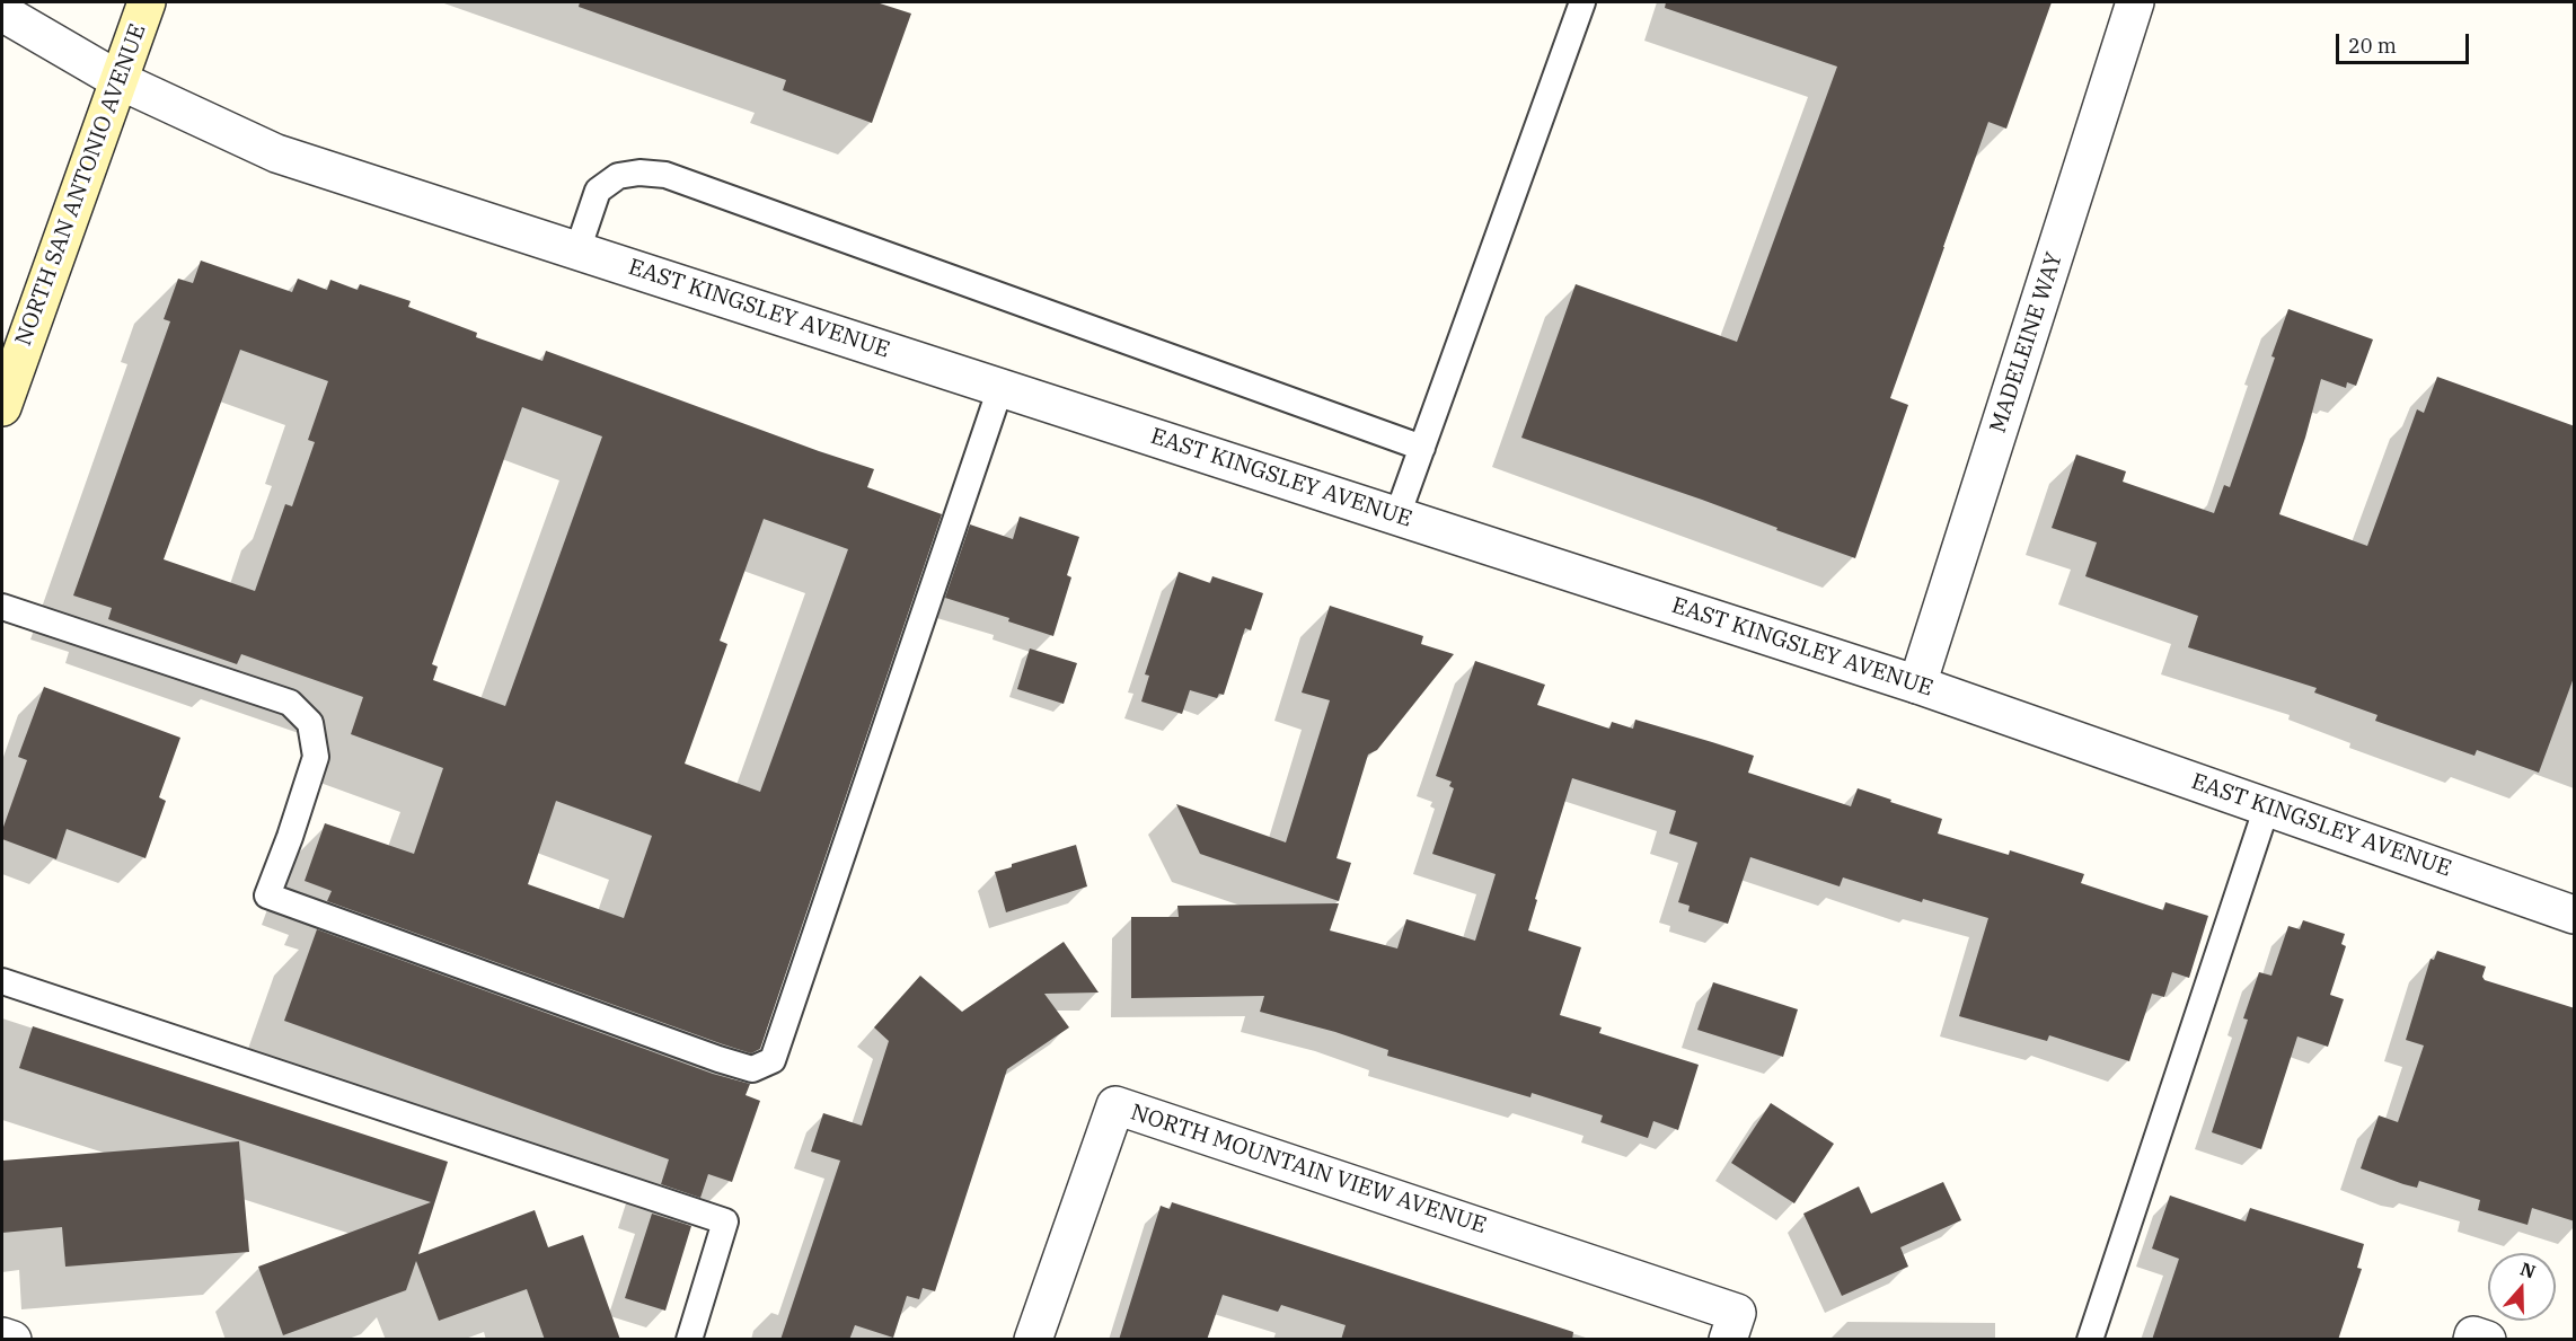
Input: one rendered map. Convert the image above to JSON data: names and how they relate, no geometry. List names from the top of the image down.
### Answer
{
  "streets": {
    "main road": ["NORTH SAN ANTONIO AVENUE"],
    "street": ["EAST KINGSLEY AVENUE", "MADELEINE WAY", "NORTH MOUNTAIN VIEW AVENUE"]
  },
  "crossings": [
    ["NORTH SAN ANTONIO AVENUE", "EAST KINGSLEY AVENUE"],
    ["EAST KINGSLEY AVENUE", "MADELEINE WAY"]
  ],
  "scale_bar": "20 m",
  "north": "top"
}
